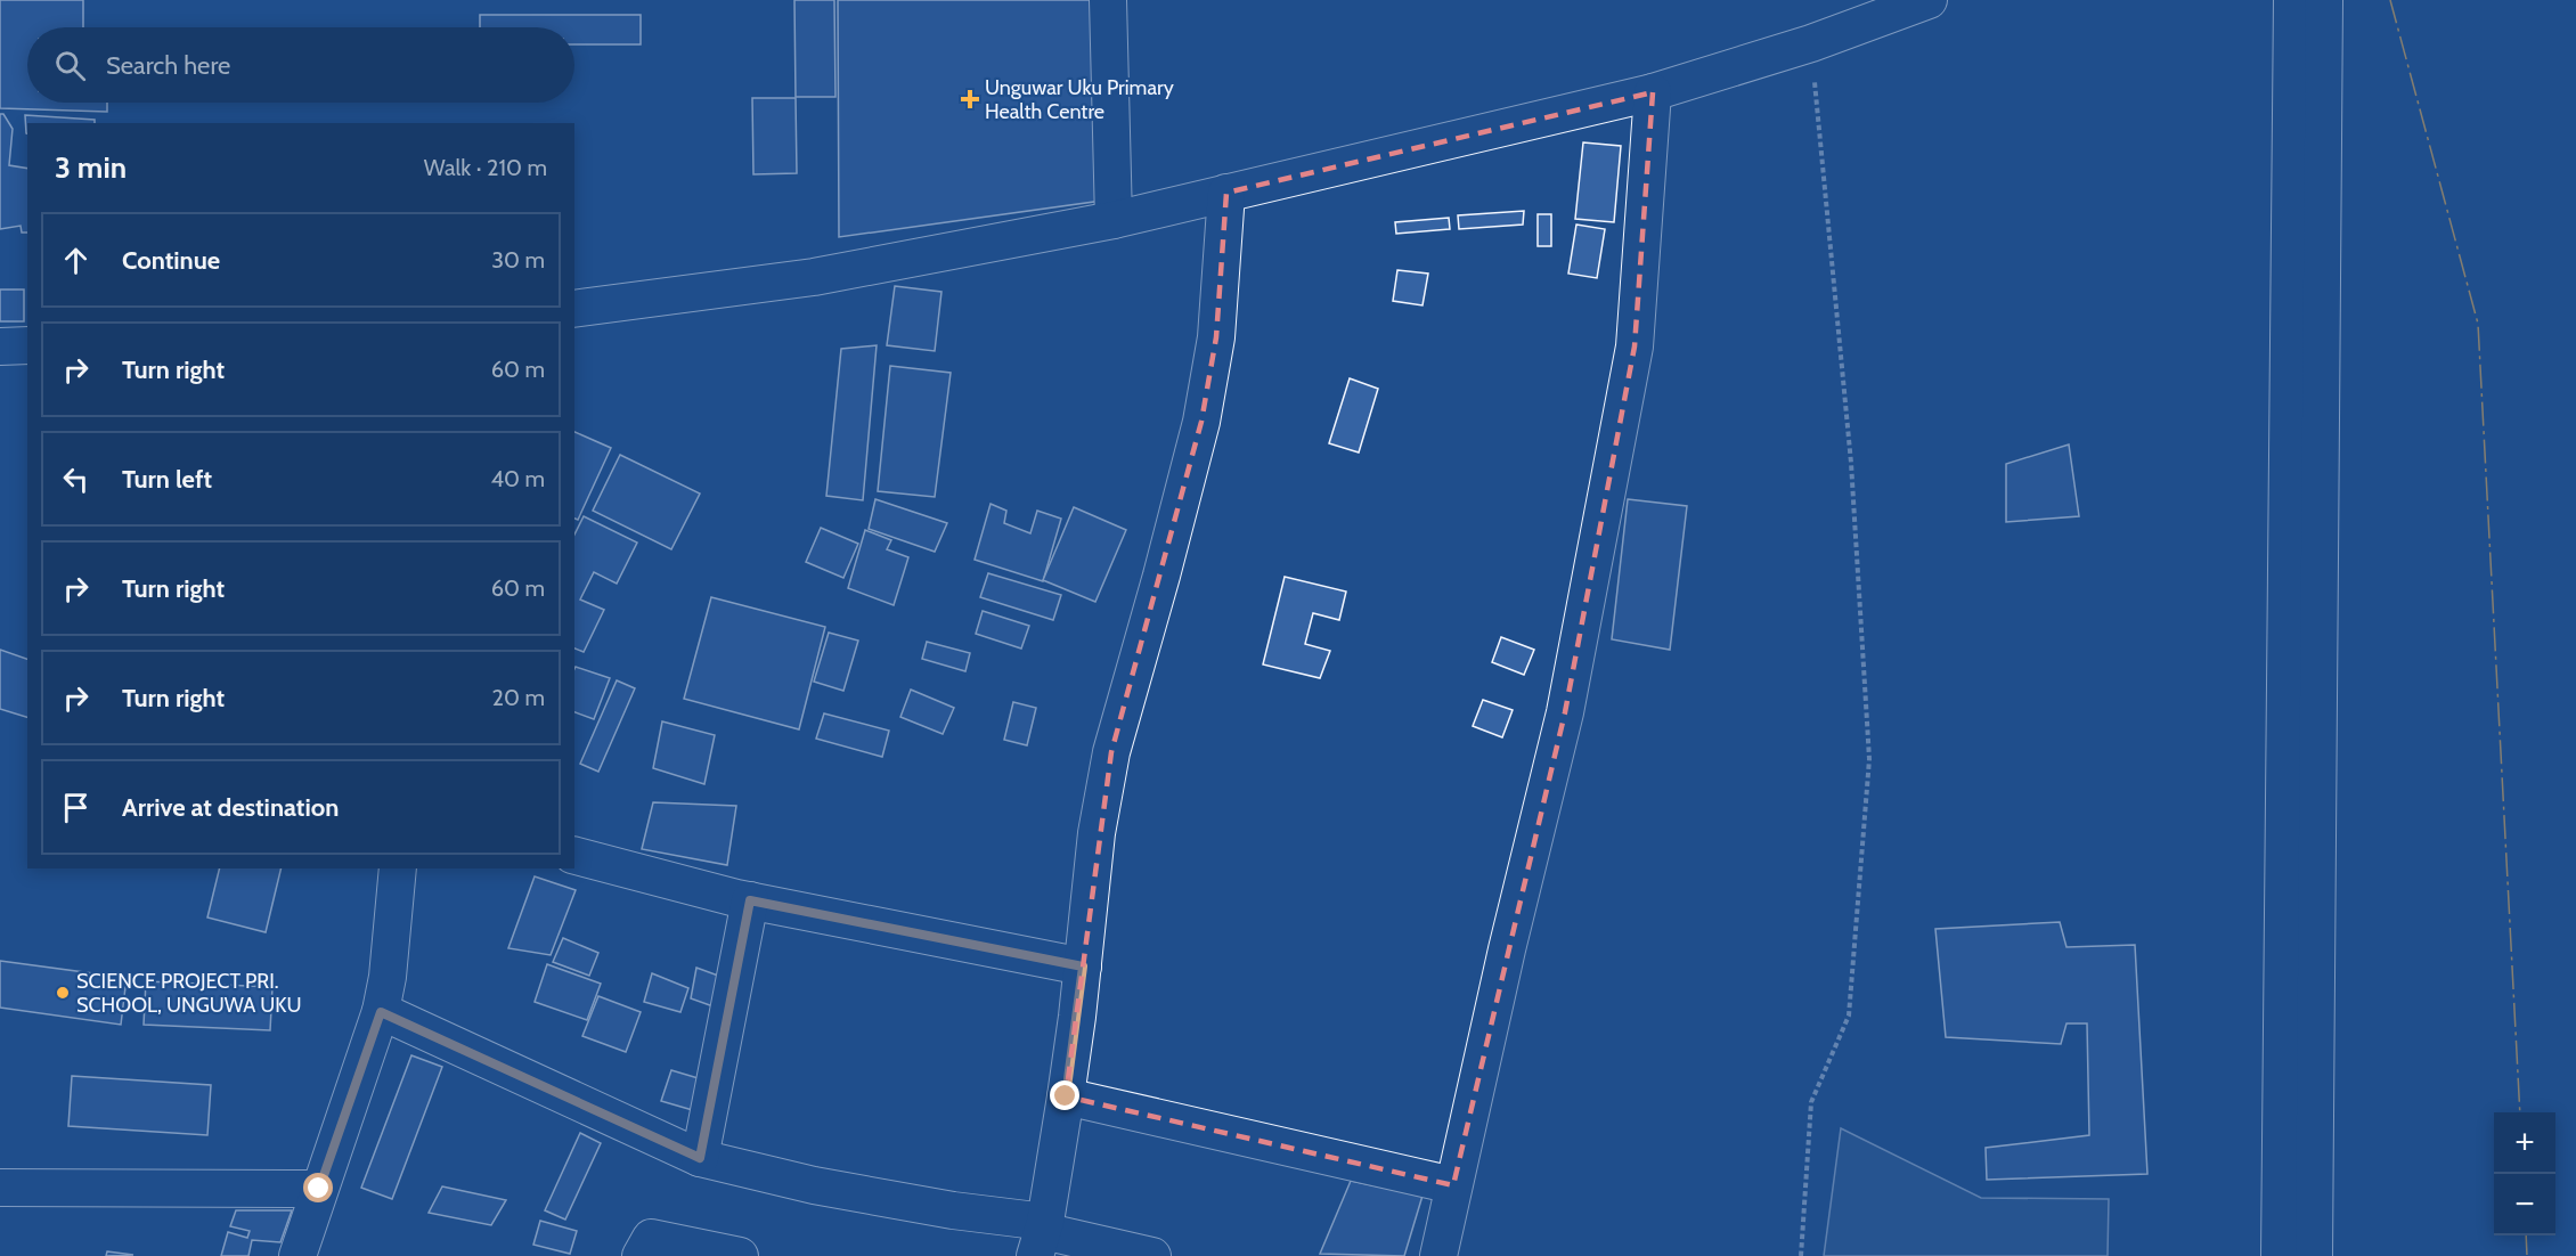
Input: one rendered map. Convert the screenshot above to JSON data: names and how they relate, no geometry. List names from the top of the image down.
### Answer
{
  "places": {
    "health": ["Unguwar Uku Primary Health Centre"],
    "other": ["SCIENCE PROJECT PRI. SCHOOL, UNGUWA UKU"]
  },
  "page": {
    "search": "Search here",
    "heading": ["3 min", "Walk · 210 m"],
    "list": [
      ["Continue", "30 m"],
      ["Turn right", "60 m"],
      ["Turn left", "40 m"],
      ["Turn right", "60 m"],
      ["Turn right", "20 m"],
      "Arrive at destination"
    ],
    "map_buttons": ["+", "−"]
  }
}
